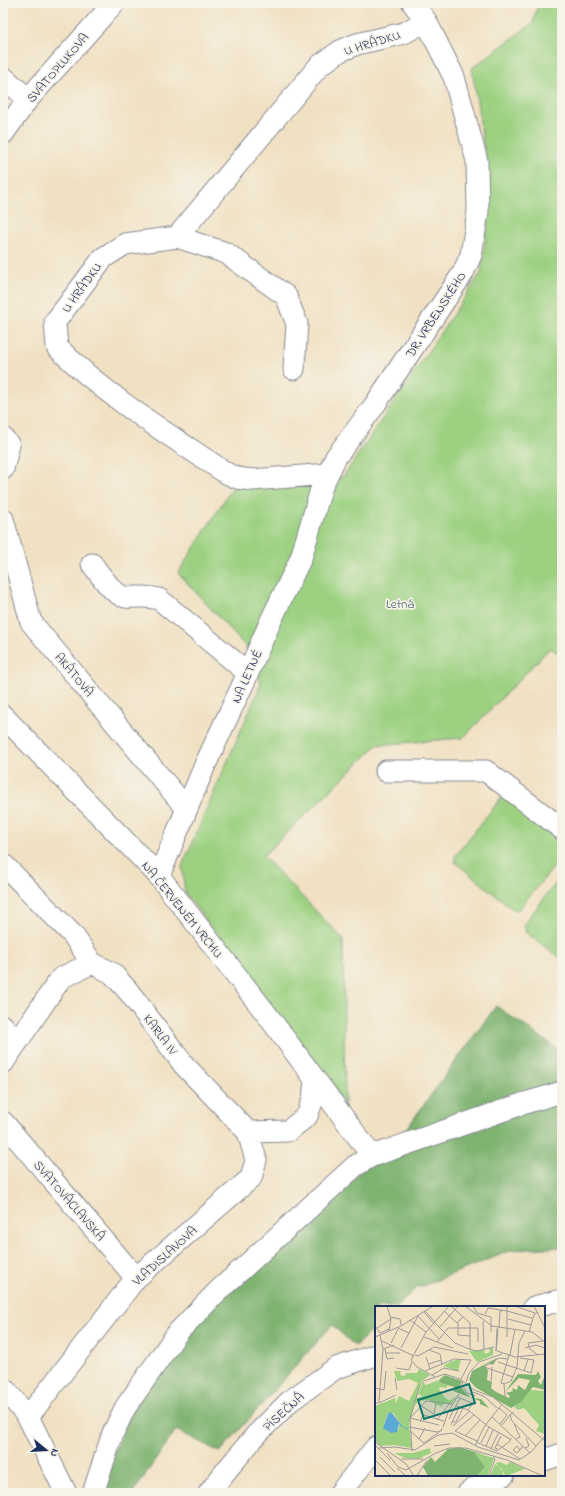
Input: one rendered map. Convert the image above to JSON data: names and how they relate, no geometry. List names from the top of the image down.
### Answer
{
  "streets": {
    "street": [
      "U HRÁDKU",
      "SVATOPLUKOVA",
      "DR. VRBENSKÉHO",
      "AKÁTOVÁ",
      "NA LETNÉ",
      "NA ČERVENÉM VRCHU",
      "KARLA IV",
      "SVATOVÁCLAVSKÁ",
      "VLADISLAVOVA",
      "PÍSEČNÁ"
    ]
  },
  "crossings": [
    ["U HRÁDKU", "DR. VRBENSKÉHO"],
    ["U HRÁDKU", "NA LETNÉ"],
    ["DR. VRBENSKÉHO", "NA LETNÉ"],
    ["AKÁTOVÁ", "NA LETNÉ"],
    ["NA LETNÉ", "NA ČERVENÉM VRCHU"],
    ["KARLA IV", "VLADISLAVOVA"],
    ["SVATOVÁCLAVSKÁ", "VLADISLAVOVA"]
  ],
  "parks": ["Letná"],
  "north": "right"
}
